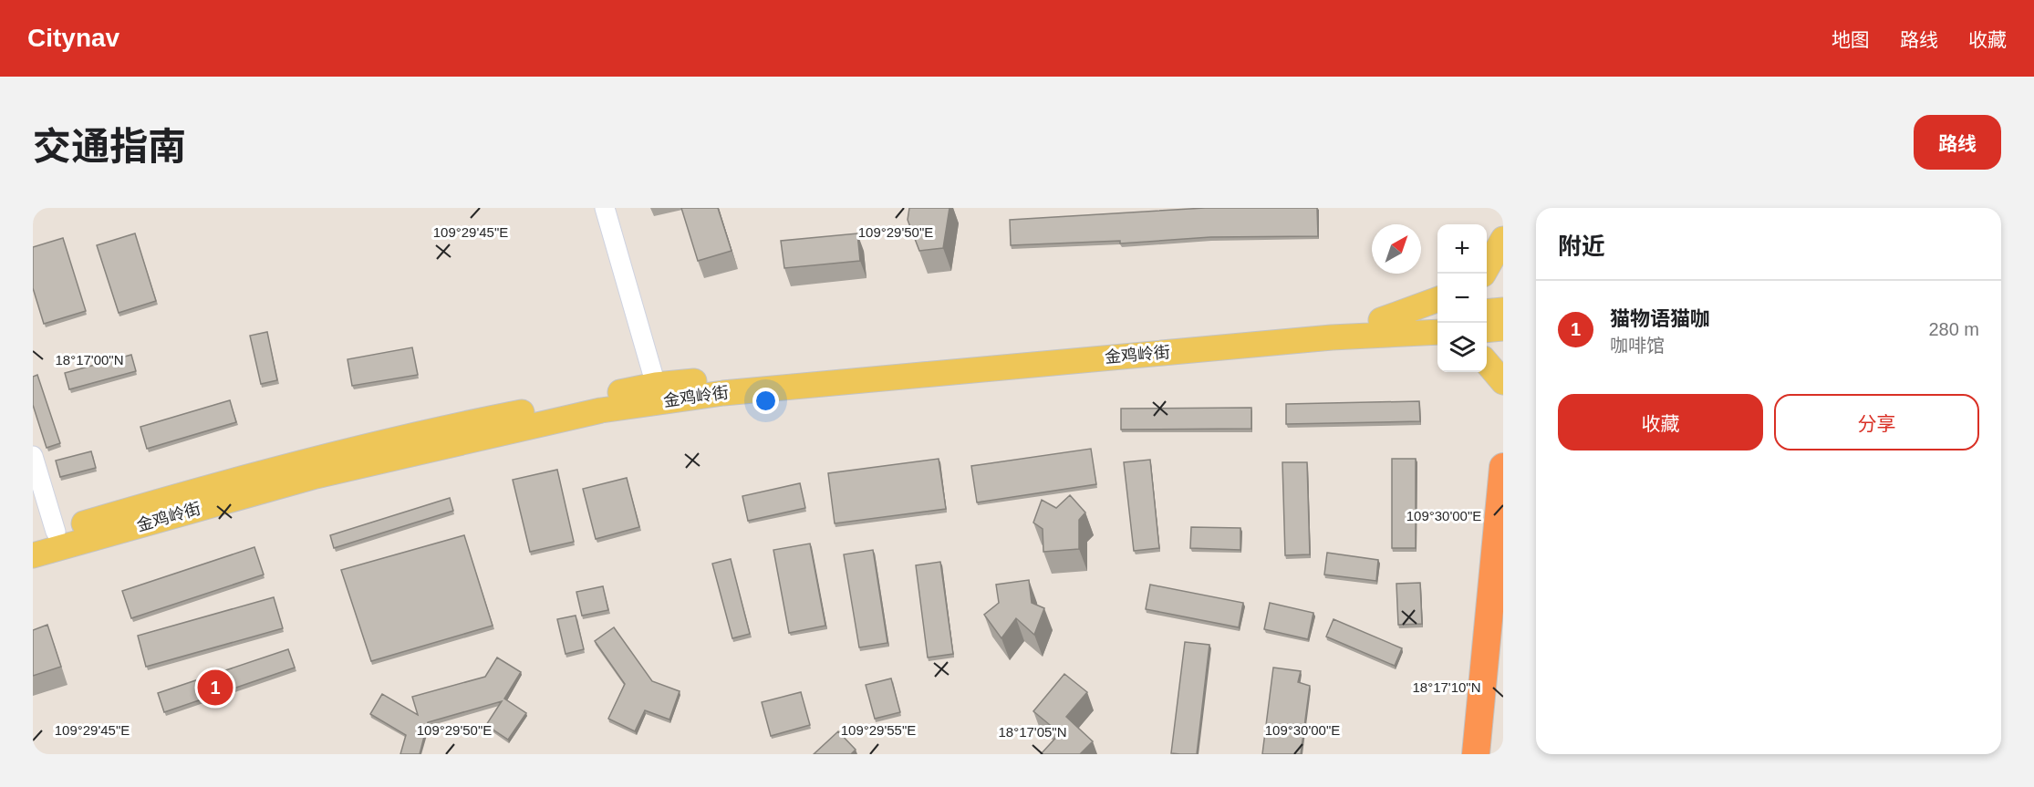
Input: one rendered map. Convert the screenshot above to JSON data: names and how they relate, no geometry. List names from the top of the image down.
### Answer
{
  "streets": {
    "main road": ["金鸡岭街"]
  },
  "north": "top right",
  "page": {
    "header": "Citynav",
    "nav": ["地图", "路线", "收藏"],
    "title": "交通指南",
    "buttons": [
      "路线",
      ["收藏", "分享"]
    ],
    "heading": "附近",
    "map_buttons": ["+", "−"],
    "list": [
      {
        "mark": "1",
        "name": "猫物语猫咖",
        "note": "咖啡馆",
        "value": "280 m"
      }
    ],
    "pins": "1"
  },
  "coordinates": [
    "109°29'45\"E",
    "109°29'50\"E",
    "18°17'00\"N",
    "109°30'00\"E",
    "18°17'10\"N",
    "109°29'55\"E",
    "18°17'05\"N"
  ]
}
